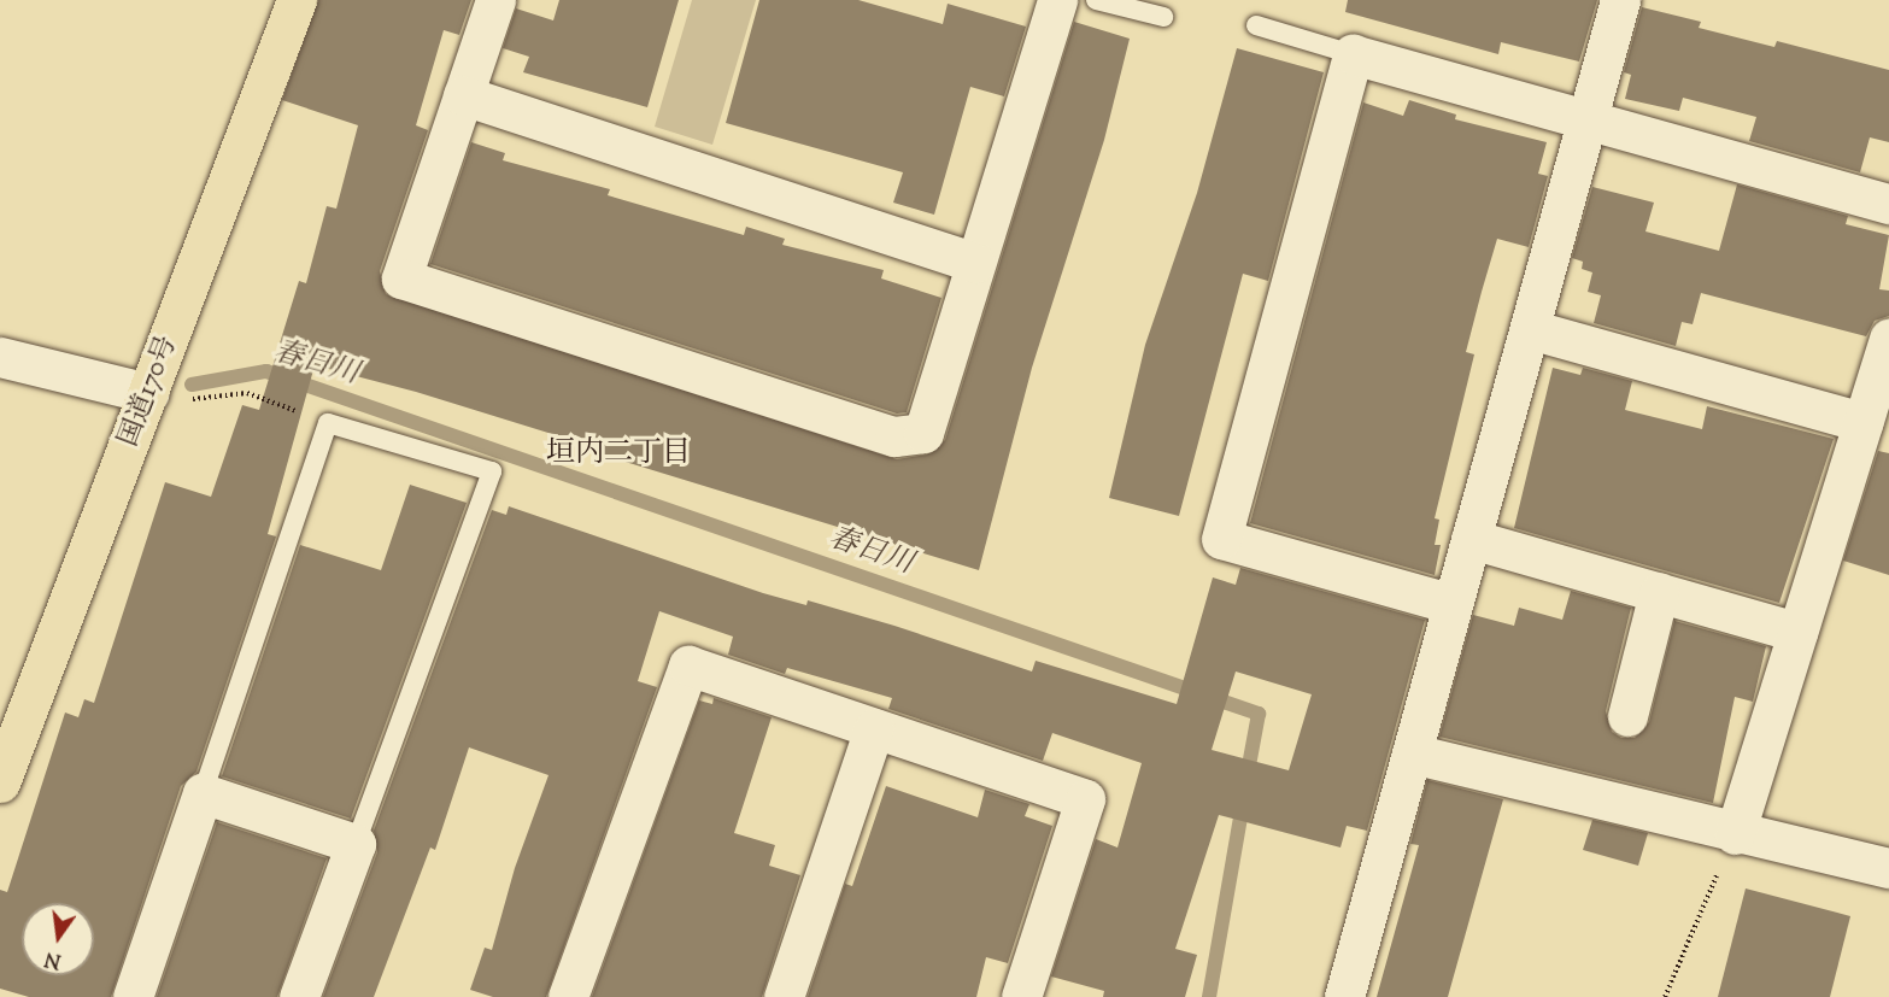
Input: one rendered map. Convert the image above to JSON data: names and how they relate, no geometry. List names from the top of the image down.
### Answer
{
  "streets": {
    "highway": ["国道170号"]
  },
  "districts": ["垣内二丁目"],
  "water": ["春日川"],
  "north": "bottom"
}
